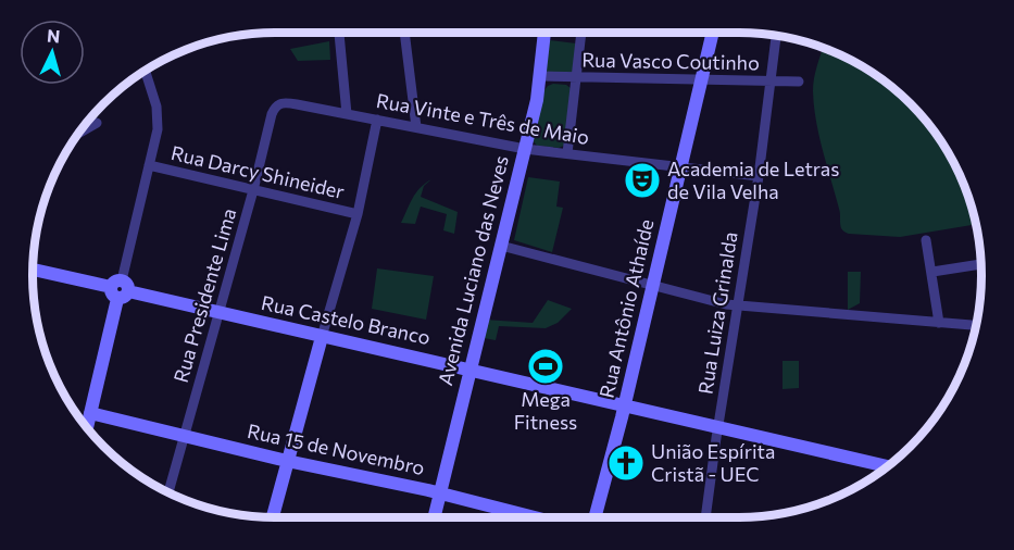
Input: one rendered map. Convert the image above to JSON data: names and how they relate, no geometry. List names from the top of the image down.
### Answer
{
  "streets": {
    "main road": [
      "Avenida Luciano das Neves",
      "Rua Antônio Athaíde",
      "Rua Castelo Branco",
      "Rua 15 de Novembro"
    ],
    "street": [
      "Rua Vasco Coutinho",
      "Rua Vinte e Três de Maio",
      "Rua Darcy Shineider",
      "Rua Presidente Lima",
      "Rua Luiza Grinalda"
    ]
  },
  "crossings": [
    ["Rua Vasco Coutinho", "Avenida Luciano das Neves"],
    ["Rua Vasco Coutinho", "Rua Antônio Athaíde"],
    ["Rua Vasco Coutinho", "Rua Luiza Grinalda"],
    ["Rua Vinte e Três de Maio", "Avenida Luciano das Neves"],
    ["Rua Vinte e Três de Maio", "Rua Presidente Lima"],
    ["Rua Vinte e Três de Maio", "Rua Antônio Athaíde"],
    ["Rua Vinte e Três de Maio", "Rua Luiza Grinalda"],
    ["Rua Darcy Shineider", "Rua Presidente Lima"],
    ["Avenida Luciano das Neves", "Rua Castelo Branco"],
    ["Avenida Luciano das Neves", "Rua 15 de Novembro"],
    ["Rua Presidente Lima", "Rua Castelo Branco"],
    ["Rua Presidente Lima", "Rua 15 de Novembro"],
    ["Rua Antônio Athaíde", "Rua Castelo Branco"],
    ["Rua Luiza Grinalda", "Rua Castelo Branco"]
  ],
  "places": {
    "theatre": ["Academia de Letras de Vila Velha"],
    "sports": ["Mega Fitness"],
    "church": ["União Espírita Cristã - UEC"]
  },
  "north": "top"
}
